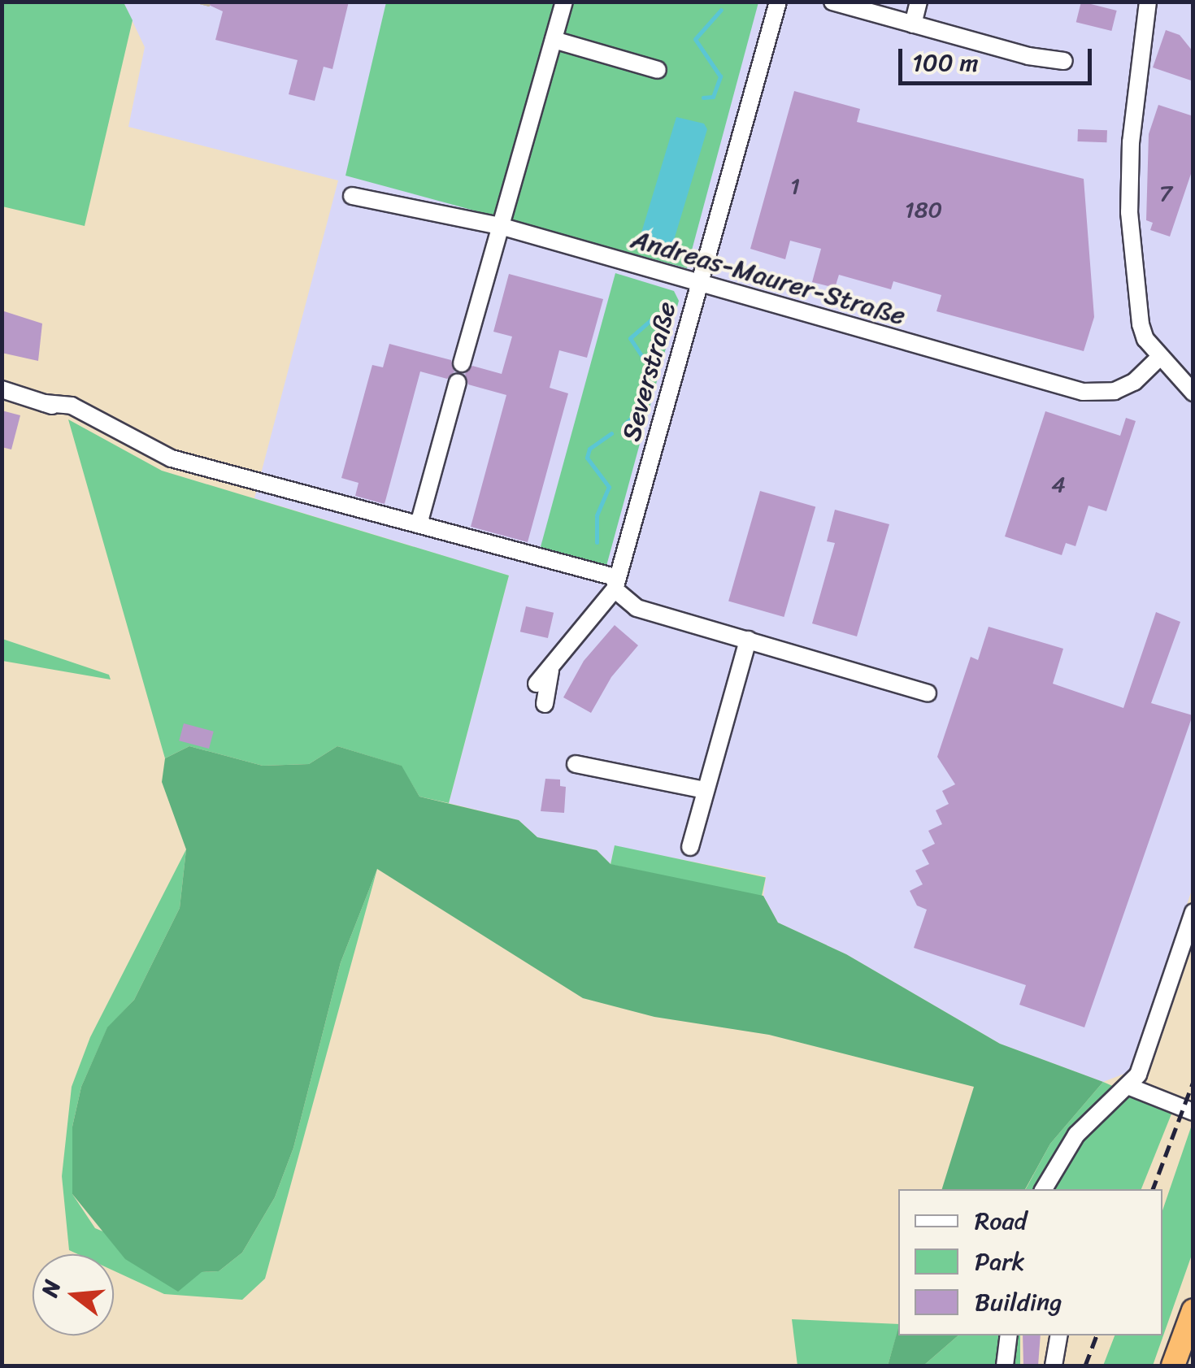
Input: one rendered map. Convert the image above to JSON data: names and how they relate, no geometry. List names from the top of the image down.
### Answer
{
  "streets": {
    "street": ["Andreas-Maurer-Straße", "Severstraße"]
  },
  "crossings": [
    ["Andreas-Maurer-Straße", "Severstraße"]
  ],
  "house_numbers": [
    "1",
    "7",
    "180",
    "4"
  ],
  "legend": ["Road", "Park", "Building"],
  "scale_bar": "100 m",
  "north": "left"
}
